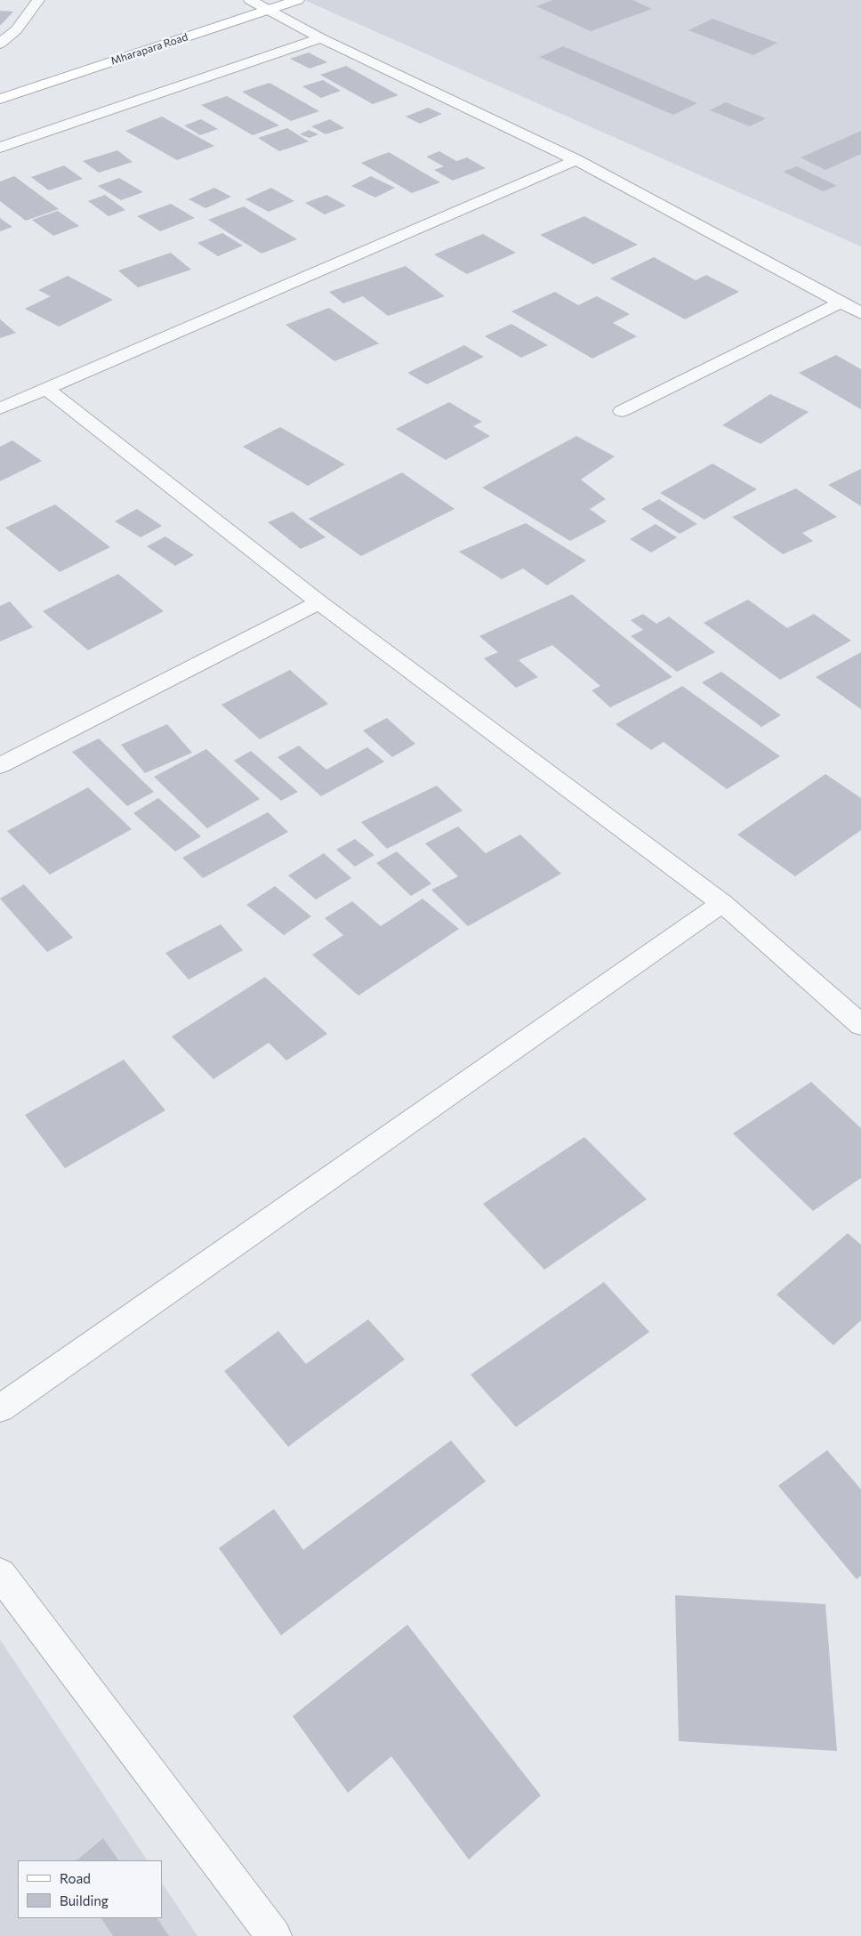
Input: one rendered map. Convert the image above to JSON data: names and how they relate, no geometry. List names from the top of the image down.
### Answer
{
  "streets": {
    "main road": ["Mharapara Road"]
  },
  "legend": ["Road", "Building"]
}
